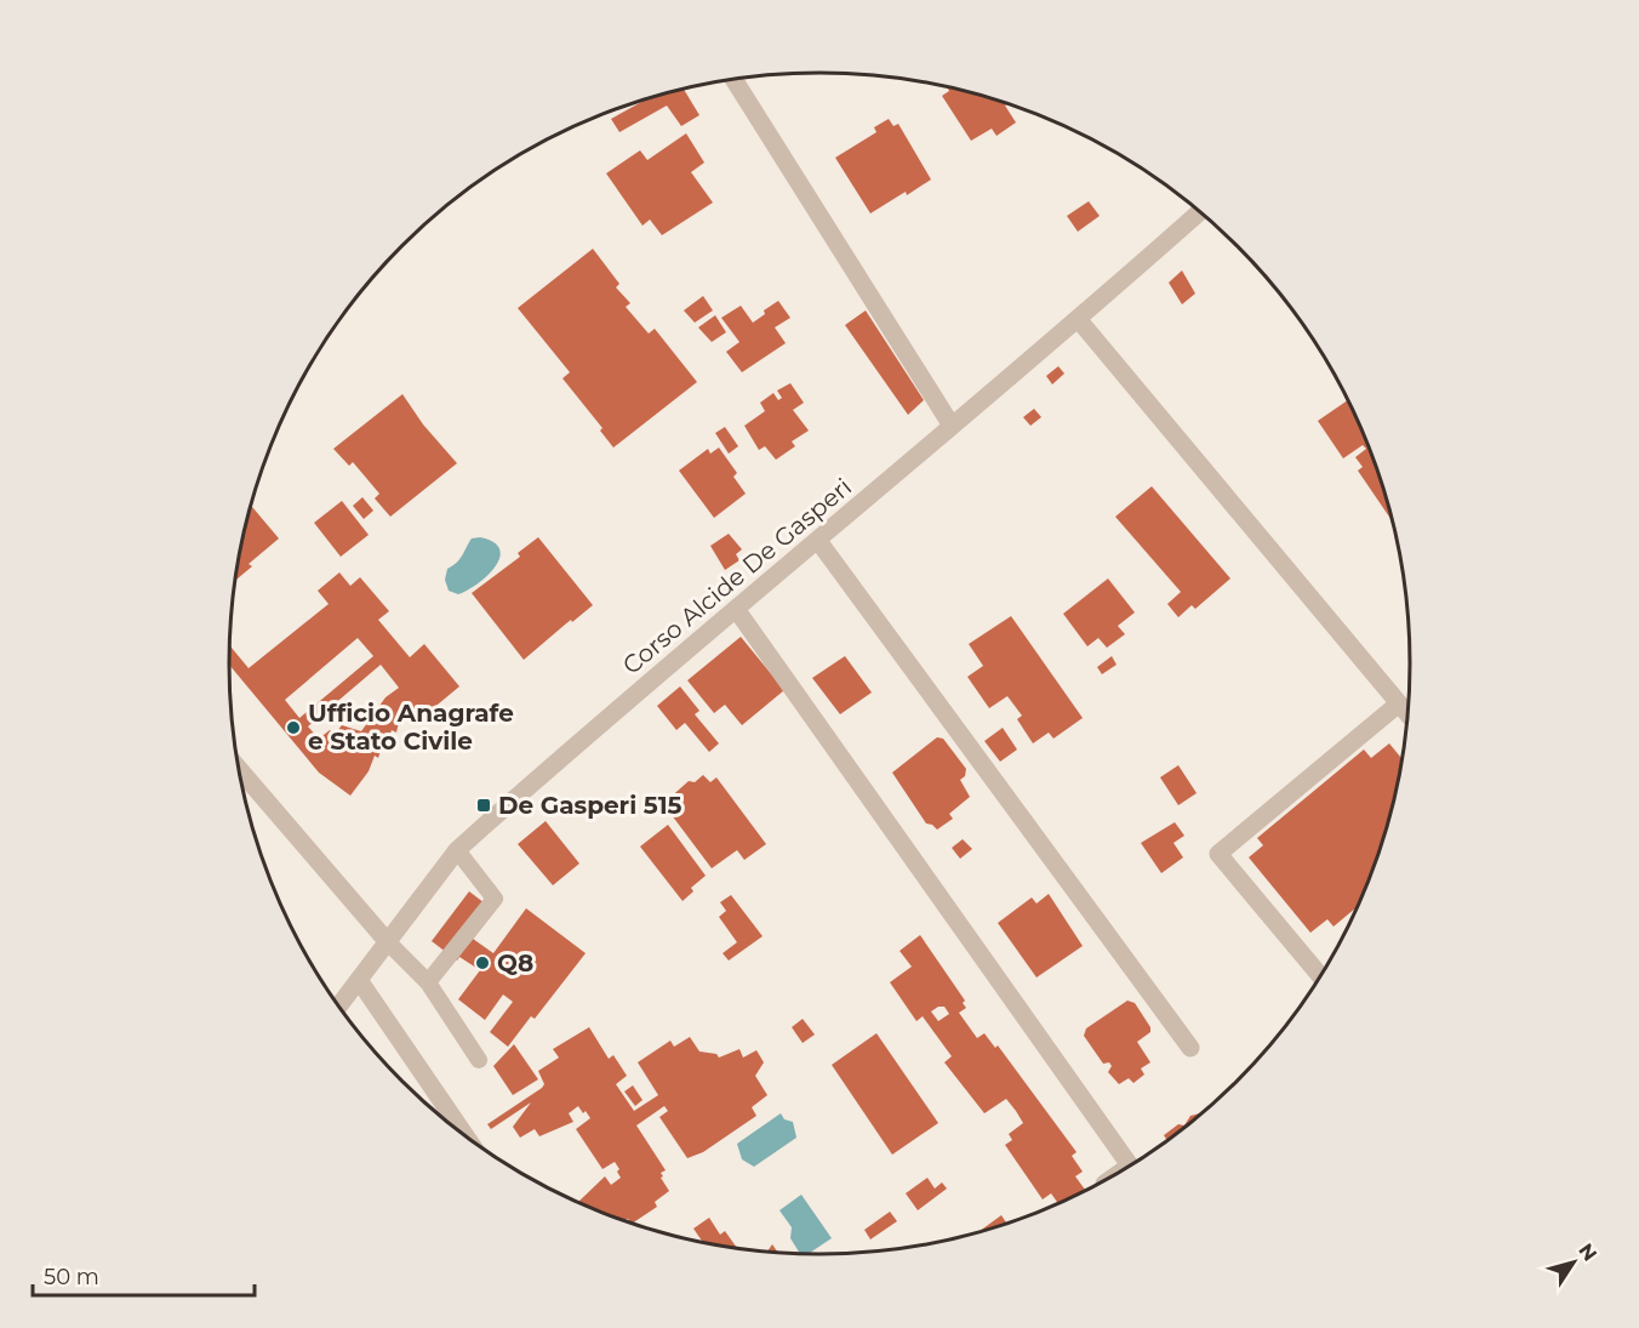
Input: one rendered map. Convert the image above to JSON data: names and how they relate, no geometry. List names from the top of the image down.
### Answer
{
  "streets": {
    "street": ["Corso Alcide De Gasperi"]
  },
  "places": {
    "other": ["Ufficio Anagrafe e Stato Civile", "Q8"],
    "transit": ["De Gasperi 515"]
  },
  "scale_bar": "50 m",
  "north": "top right"
}
